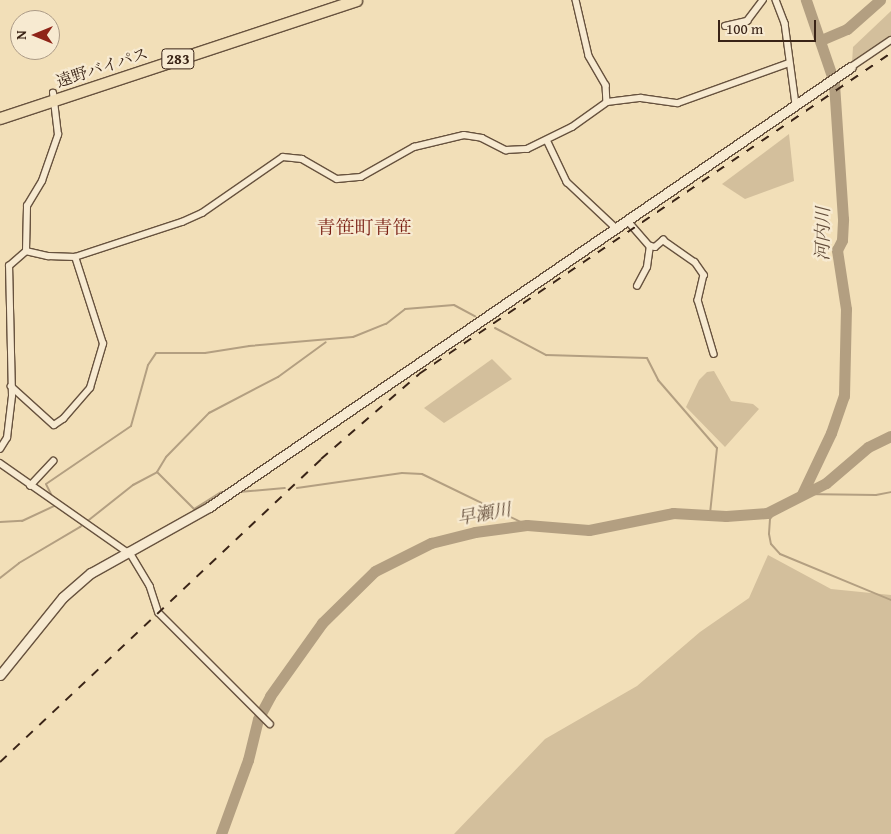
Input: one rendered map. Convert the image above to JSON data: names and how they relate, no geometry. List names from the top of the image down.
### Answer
{
  "streets": {
    "highway": ["283", "遠野バイパス"]
  },
  "districts": ["青笹町青笹"],
  "water": ["河内川", "早瀬川"],
  "scale_bar": "100 m",
  "north": "left"
}
